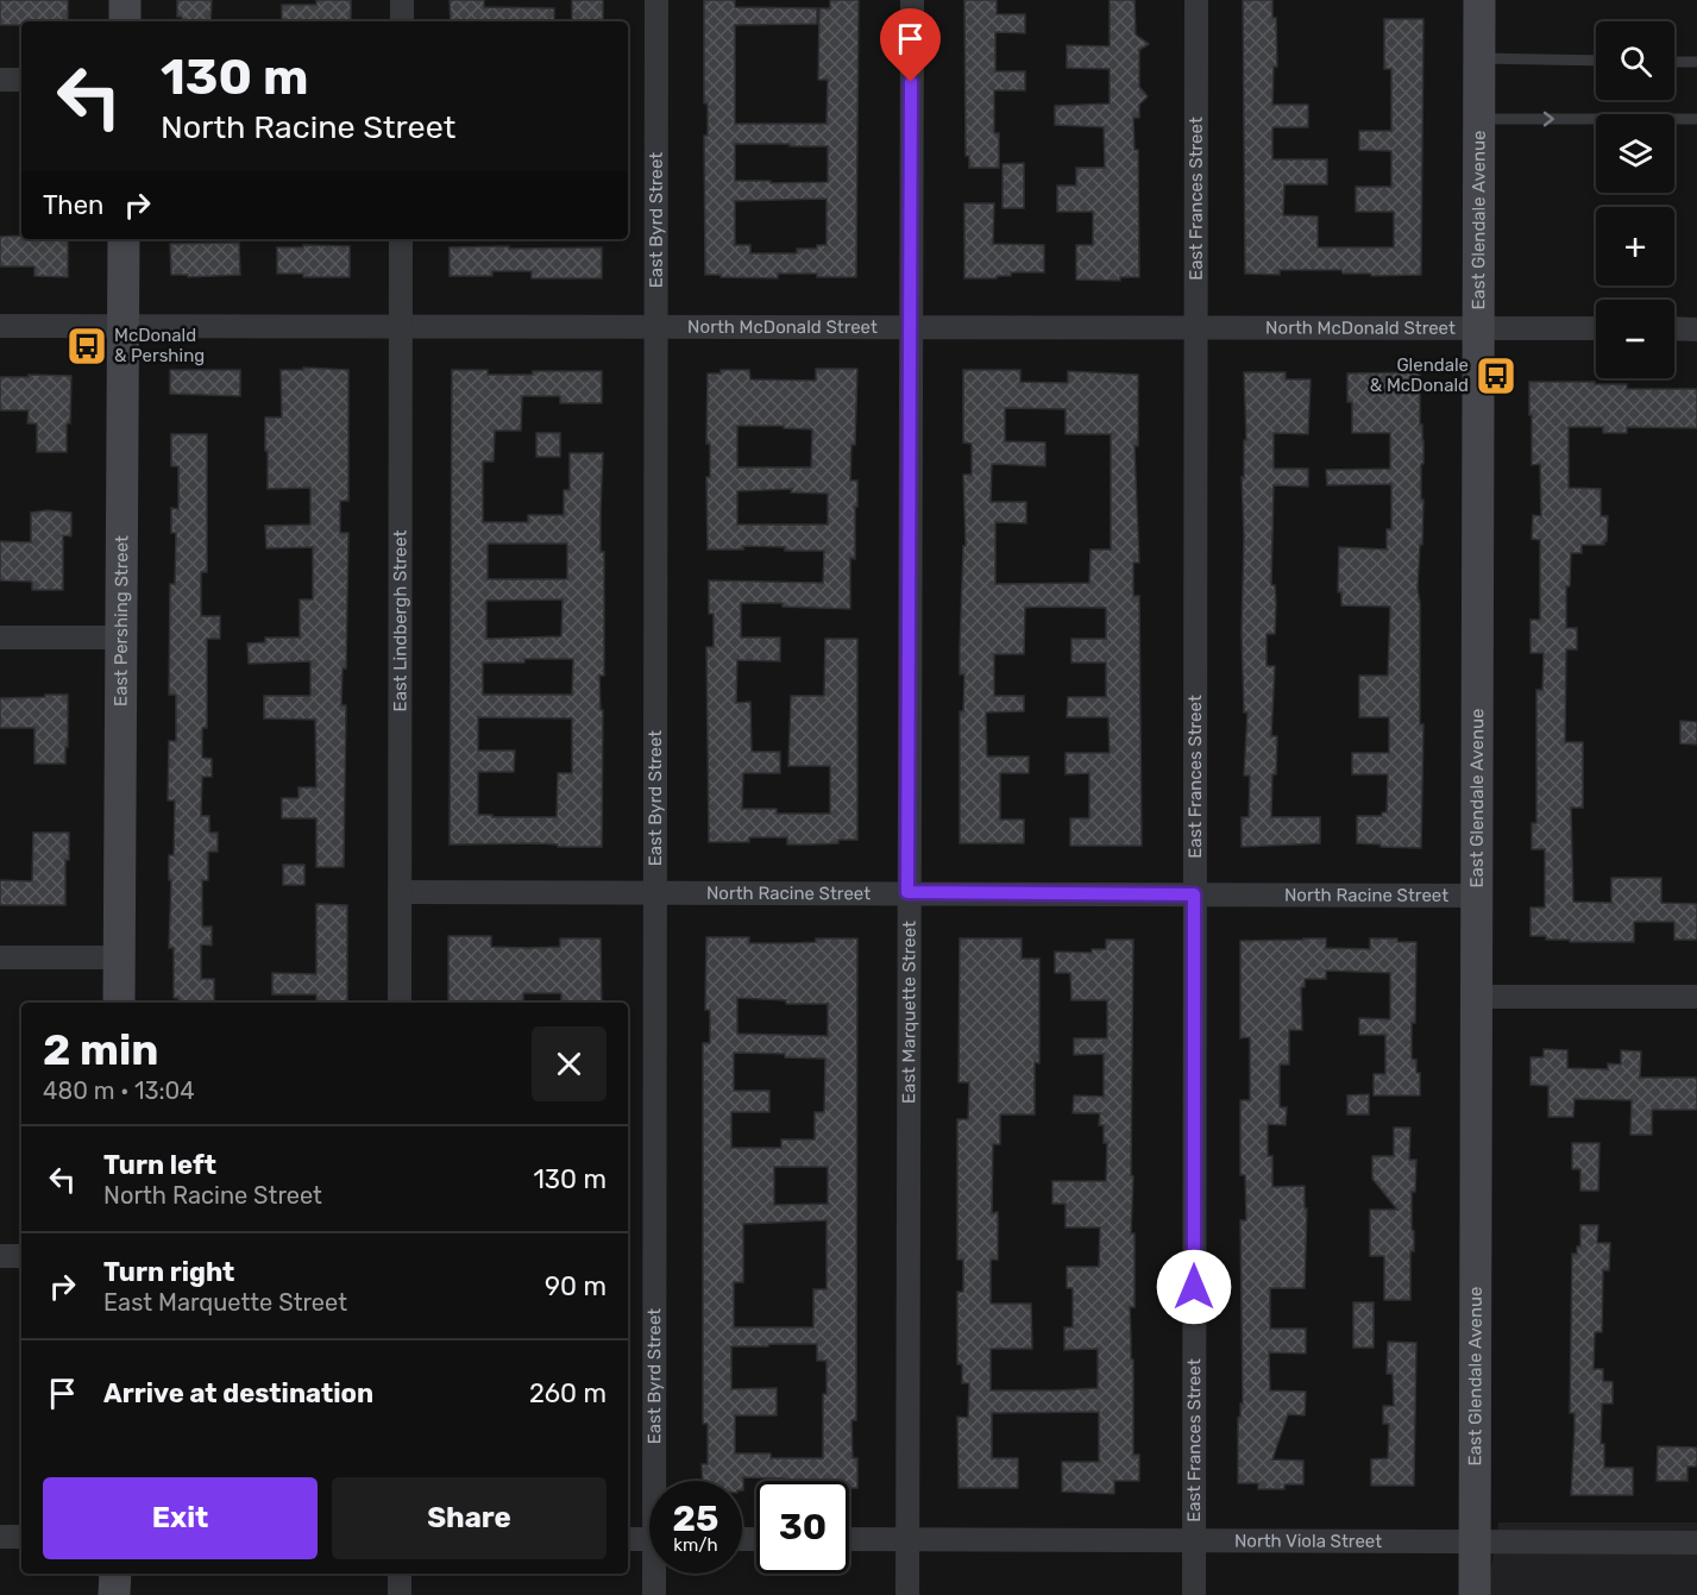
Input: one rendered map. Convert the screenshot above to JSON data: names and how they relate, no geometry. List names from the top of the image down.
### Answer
{
  "streets": {
    "street": [
      "East Frances Street",
      "East Byrd Street",
      "East Glendale Avenue",
      "North McDonald Street",
      "East Pershing Street",
      "East Lindbergh Street",
      "North Racine Street",
      "East Marquette Street",
      "North Viola Street"
    ]
  },
  "crossings": [
    ["East Frances Street", "North McDonald Street"],
    ["East Frances Street", "North Racine Street"],
    ["East Frances Street", "North Viola Street"],
    ["East Byrd Street", "North McDonald Street"],
    ["East Byrd Street", "North Racine Street"],
    ["East Glendale Avenue", "North McDonald Street"],
    ["East Glendale Avenue", "North Racine Street"],
    ["East Glendale Avenue", "North Viola Street"],
    ["North McDonald Street", "East Pershing Street"],
    ["North McDonald Street", "East Lindbergh Street"],
    ["North McDonald Street", "East Marquette Street"],
    ["East Lindbergh Street", "North Racine Street"],
    ["North Racine Street", "East Marquette Street"],
    ["East Marquette Street", "North Viola Street"]
  ],
  "places": {
    "bus stop": ["McDonald & Pershing", "Glendale & McDonald"]
  },
  "page": {
    "map_buttons": ["+", "−"],
    "turn": ["130 m", "North Racine Street"],
    "then": "Then",
    "heading": ["2 min", "480 m · 13:04"],
    "list": [
      {
        "name": "Turn left",
        "note": "North Racine Street",
        "value": "130 m"
      },
      {
        "name": "Turn right",
        "note": "East Marquette Street",
        "value": "90 m"
      },
      {
        "name": "Arrive at destination",
        "value": "260 m"
      }
    ],
    "buttons": ["Exit", "Share"],
    "speed": "25 km/h",
    "limit": "30"
  }
}
